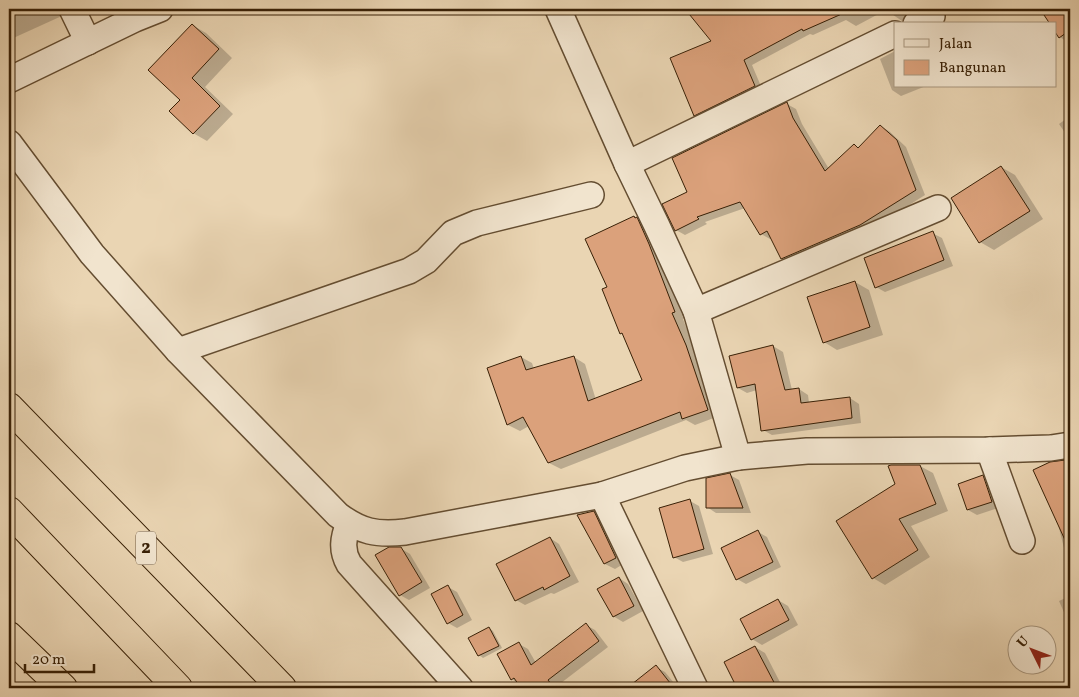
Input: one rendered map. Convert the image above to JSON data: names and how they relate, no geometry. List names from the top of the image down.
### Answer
{
  "streets": {
    "highway": ["2"]
  },
  "legend": ["Jalan", "Bangunan"],
  "scale_bar": "20 m",
  "north": "top left"
}
